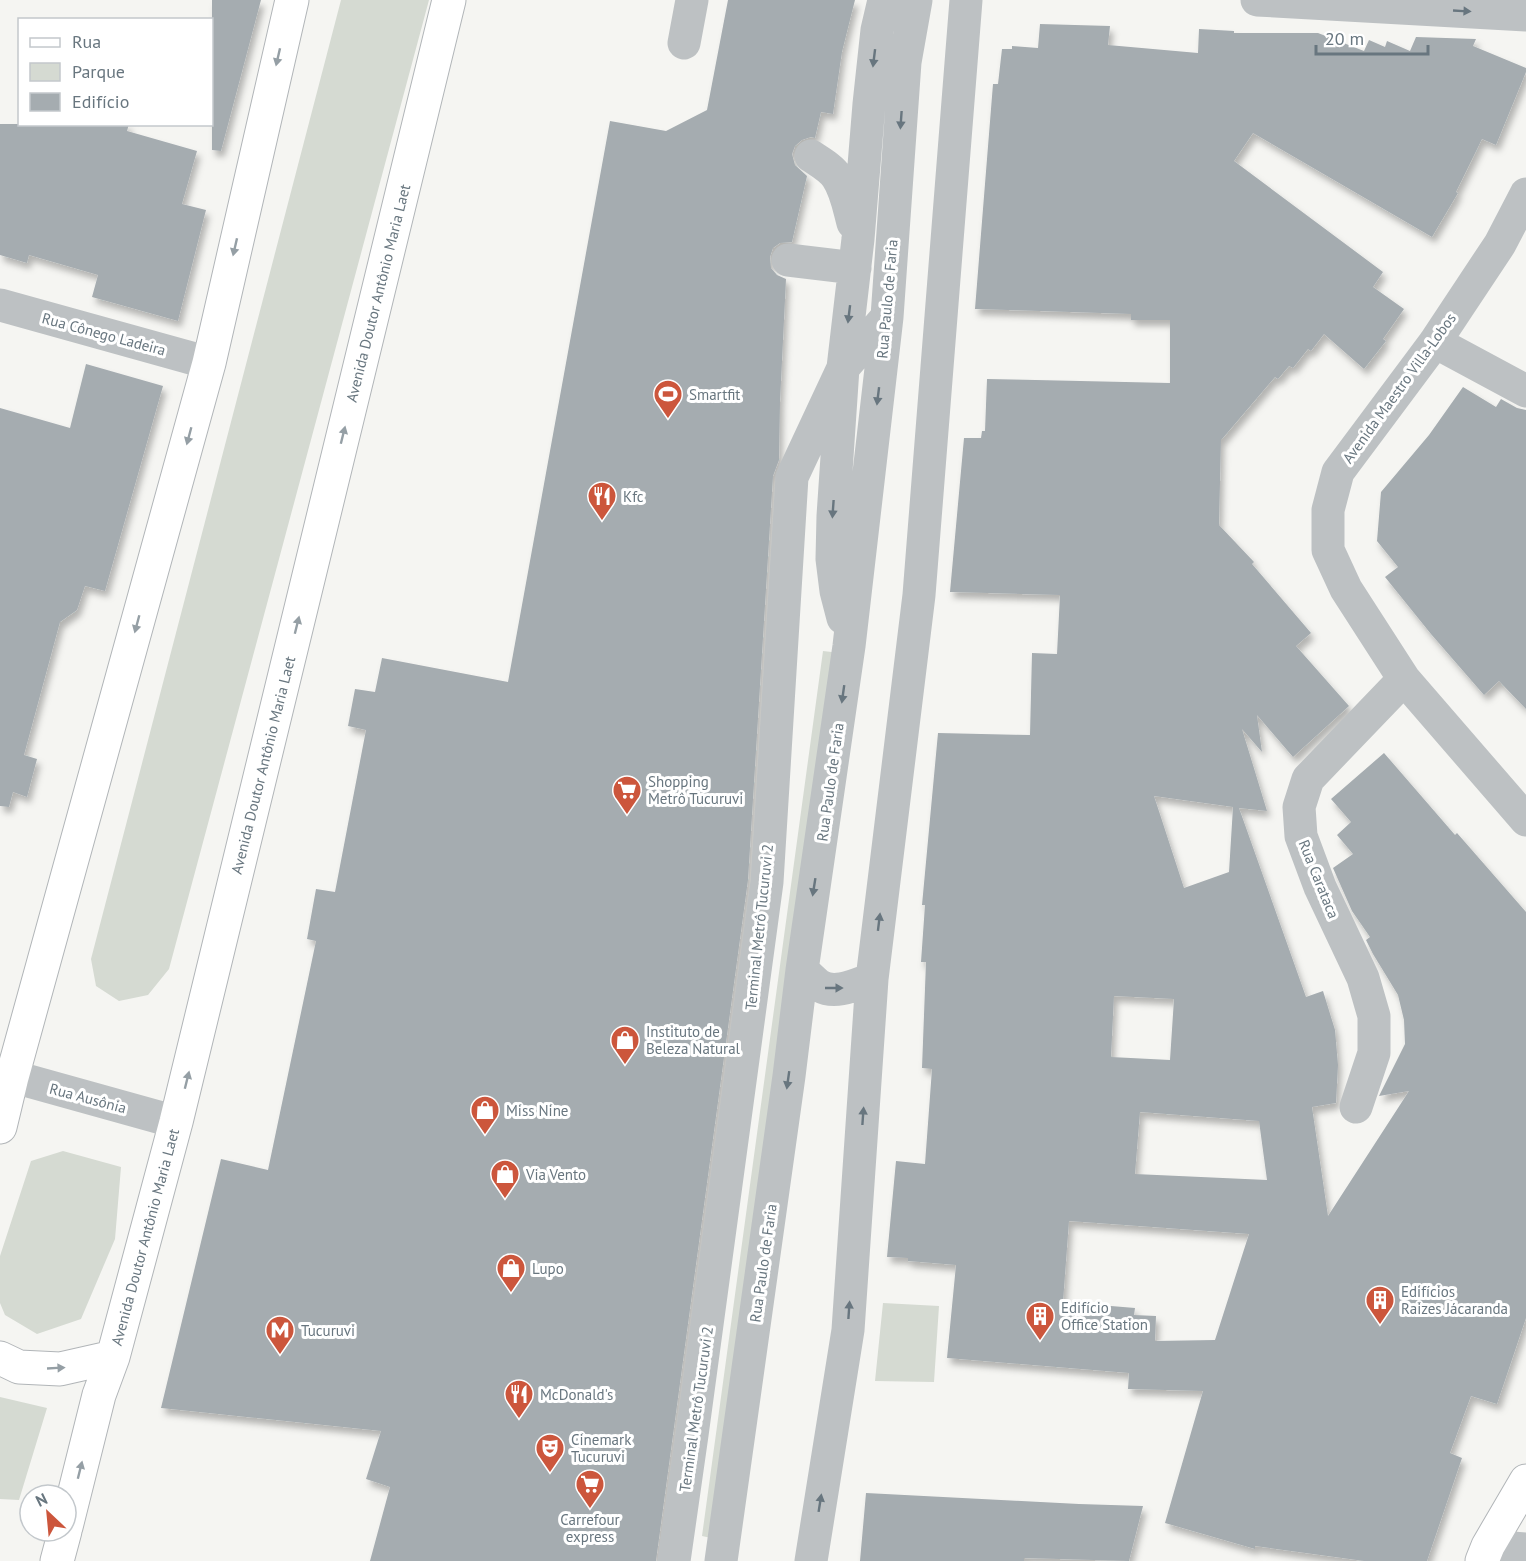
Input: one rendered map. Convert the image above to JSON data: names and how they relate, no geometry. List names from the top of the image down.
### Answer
{
  "streets": {
    "main road": ["Avenida Doutor Antônio Maria Laet"],
    "street": [
      "Rua Paulo de Faria",
      "Rua Cônego Ladeira",
      "Avenida Maestro Villa-Lobos",
      "Rua Carataca",
      "Terminal Metrô Tucuruvi 2",
      "Rua Ausônia"
    ]
  },
  "crossings": [
    ["Avenida Doutor Antônio Maria Laet", "Rua Ausônia"],
    ["Rua Paulo de Faria", "Terminal Metrô Tucuruvi 2"],
    ["Avenida Maestro Villa-Lobos", "Rua Carataca"]
  ],
  "places": {
    "sports": ["Smartfit"],
    "restaurant": ["Kfc", "McDonald's"],
    "supermarket": ["Shopping Metrô Tucuruvi", "Carrefour express"],
    "shop": [
      "Instituto de Beleza Natural",
      "Miss Nine",
      "Via Vento",
      "Lupo"
    ],
    "building": ["Edifícios Raizes Jácaranda", "Edifício Office Station"],
    "metro station": ["Tucuruvi"],
    "theatre": ["Cinemark Tucuruvi"]
  },
  "legend": ["Rua", "Parque", "Edifício"],
  "scale_bar": "20 m",
  "north": "top left"
}
